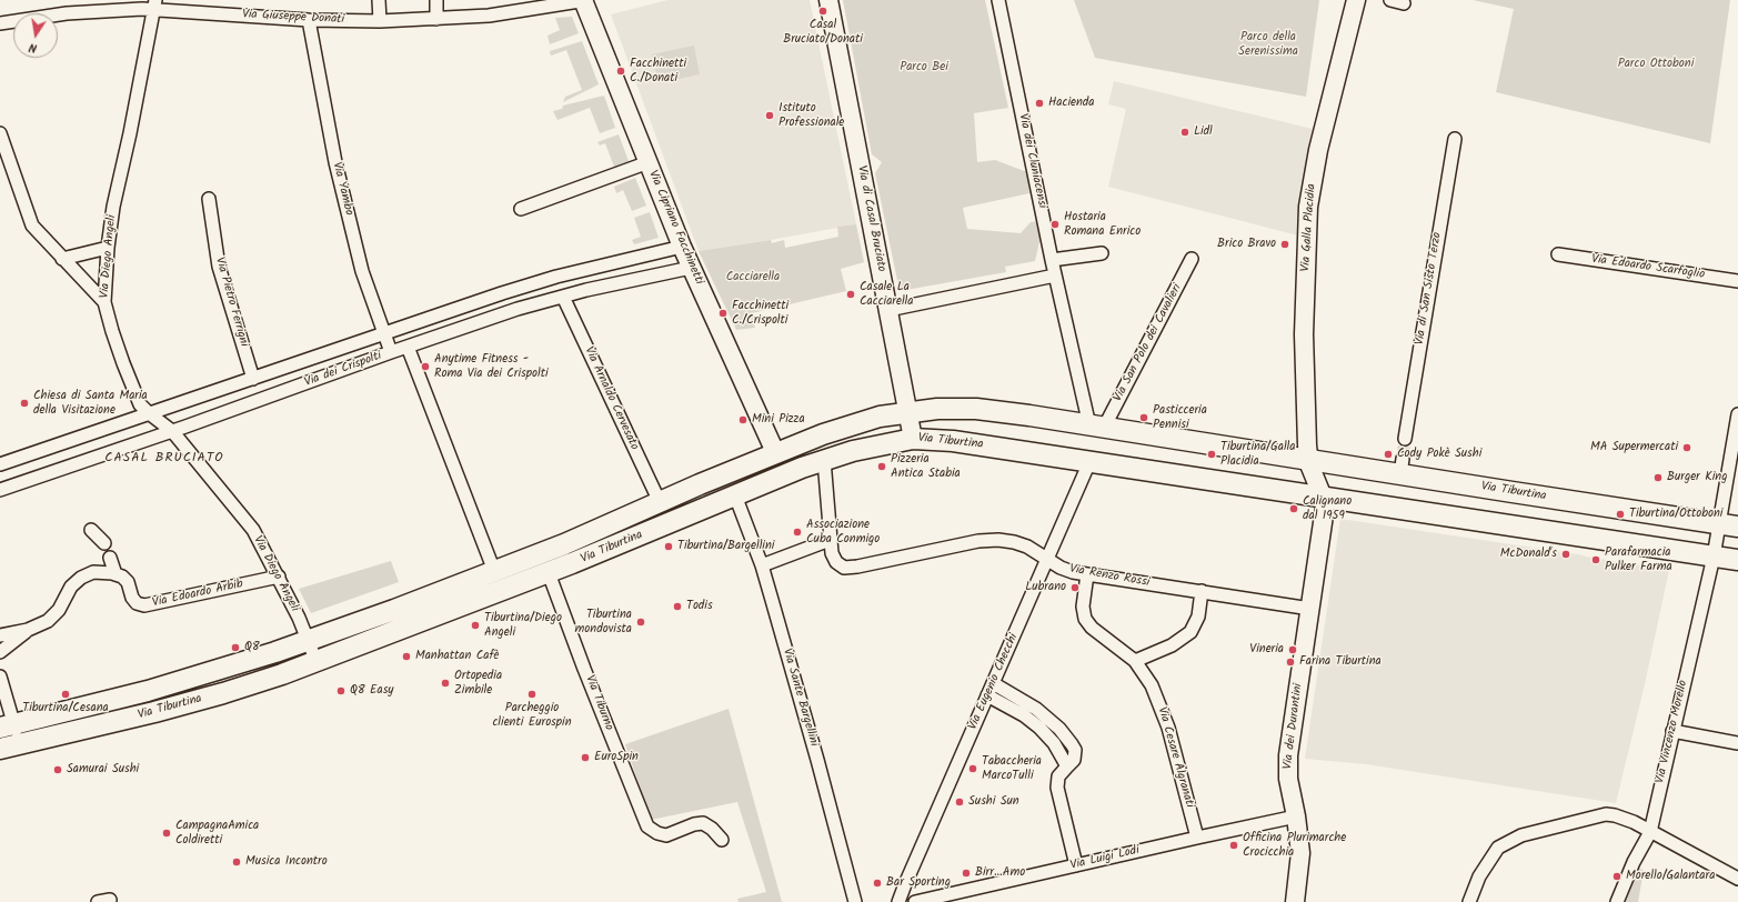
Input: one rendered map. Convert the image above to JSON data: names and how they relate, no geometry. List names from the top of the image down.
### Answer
{
  "streets": {
    "main road": ["Via Tiburtina"],
    "street": [
      "Via Giuseppe Donati",
      "Via dei Cluniacensi",
      "Via Yambo",
      "Via di Casal Bruciato",
      "Via Cipriano Facchinetti",
      "Via Galla Placidia",
      "Via Diego Angeli",
      "Via Edoardo Scarfoglio",
      "Via di San Sisto Terzo",
      "Via Pietro Ferrigni",
      "Via San Polo dei Cavalieri",
      "Via dei Crispolti",
      "Via Arnaldo Cervesato",
      "Via Renzo Rossi",
      "Via Edoardo Arbib",
      "Via Eugenio Checchi",
      "Via Sante Bargellini",
      "Via Tiburno",
      "Via dei Durantini",
      "Via Vincenzo Morello",
      "Via Cesare Algranati",
      "Via Luigi Lodi"
    ]
  },
  "crossings": [
    ["Via Giuseppe Donati", "Via Yambo"],
    ["Via Giuseppe Donati", "Via Cipriano Facchinetti"],
    ["Via Giuseppe Donati", "Via Diego Angeli"],
    ["Via dei Cluniacensi", "Via San Polo dei Cavalieri"],
    ["Via dei Cluniacensi", "Via Tiburtina"],
    ["Via Yambo", "Via dei Crispolti"],
    ["Via di Casal Bruciato", "Via Tiburtina"],
    ["Via Cipriano Facchinetti", "Via dei Crispolti"],
    ["Via Cipriano Facchinetti", "Via Tiburtina"],
    ["Via Galla Placidia", "Via Tiburtina"],
    ["Via Diego Angeli", "Via dei Crispolti"],
    ["Via Diego Angeli", "Via Tiburtina"],
    ["Via Diego Angeli", "Via Edoardo Arbib"],
    ["Via Pietro Ferrigni", "Via dei Crispolti"],
    ["Via San Polo dei Cavalieri", "Via Tiburtina"],
    ["Via dei Crispolti", "Via Arnaldo Cervesato"],
    ["Via Arnaldo Cervesato", "Via Tiburtina"],
    ["Via Tiburtina", "Via Eugenio Checchi"],
    ["Via Tiburtina", "Via Sante Bargellini"],
    ["Via Tiburtina", "Via Tiburno"],
    ["Via Tiburtina", "Via dei Durantini"],
    ["Via Tiburtina", "Via Vincenzo Morello"],
    ["Via Renzo Rossi", "Via Eugenio Checchi"],
    ["Via Renzo Rossi", "Via dei Durantini"],
    ["Via Renzo Rossi", "Via Cesare Algranati"],
    ["Via dei Durantini", "Via Luigi Lodi"],
    ["Via Cesare Algranati", "Via Luigi Lodi"]
  ],
  "districts": ["CASAL BRUCIATO"],
  "parks": [
    "Parco della Serenissima",
    "Parco Ottoboni",
    "Parco Bei",
    "Cacciarella"
  ],
  "places": [
    "Casal Bruciato/Donati",
    "Facchinetti C./Donati",
    "Hacienda",
    "Istituto Professionale",
    "Lidl",
    "Hostaria Romana Enrico",
    "Brico Bravo",
    "Casale La Cacciarella",
    "Facchinetti C./Crispolti",
    "Anytime Fitness - Roma Via dei Crispolti",
    "Chiesa di Santa Maria della Visitazione",
    "Pasticceria Pennisi",
    "Mini Pizza",
    "MA Supermercati",
    "Tiburtina/Galla Placidia",
    "Cody Pokè Sushi",
    "Pizzeria Antica Stabia",
    "Burger King",
    "Calignano dal 1959",
    "Tiburtina/Ottoboni",
    "Associazione Cuba Conmigo",
    "Tiburtina/Bargellini",
    "McDonald's",
    "Parafarmacia Pulker Farma",
    "Lubrano",
    "Todis",
    "Tiburtina mondovista",
    "Tiburtina/Diego Angeli",
    "Q8",
    "Vineria",
    "Manhattan Cafè",
    "Farina Tiburtina",
    "Ortopedia Zimbile",
    "Q8 Easy",
    "Tiburtina/Cesana",
    "Parcheggio clienti Eurospin",
    "EuroSpin",
    "Tabaccheria MarcoTulli",
    "Samurai Sushi",
    "Sushi Sun",
    "CampagnaAmica Coldiretti",
    "Officina Plurimarche Crocicchia",
    "Musica Incontro",
    "Birr...Amo",
    "Morello/Galantara",
    "Bar Sporting"
  ],
  "north": "bottom"
}
